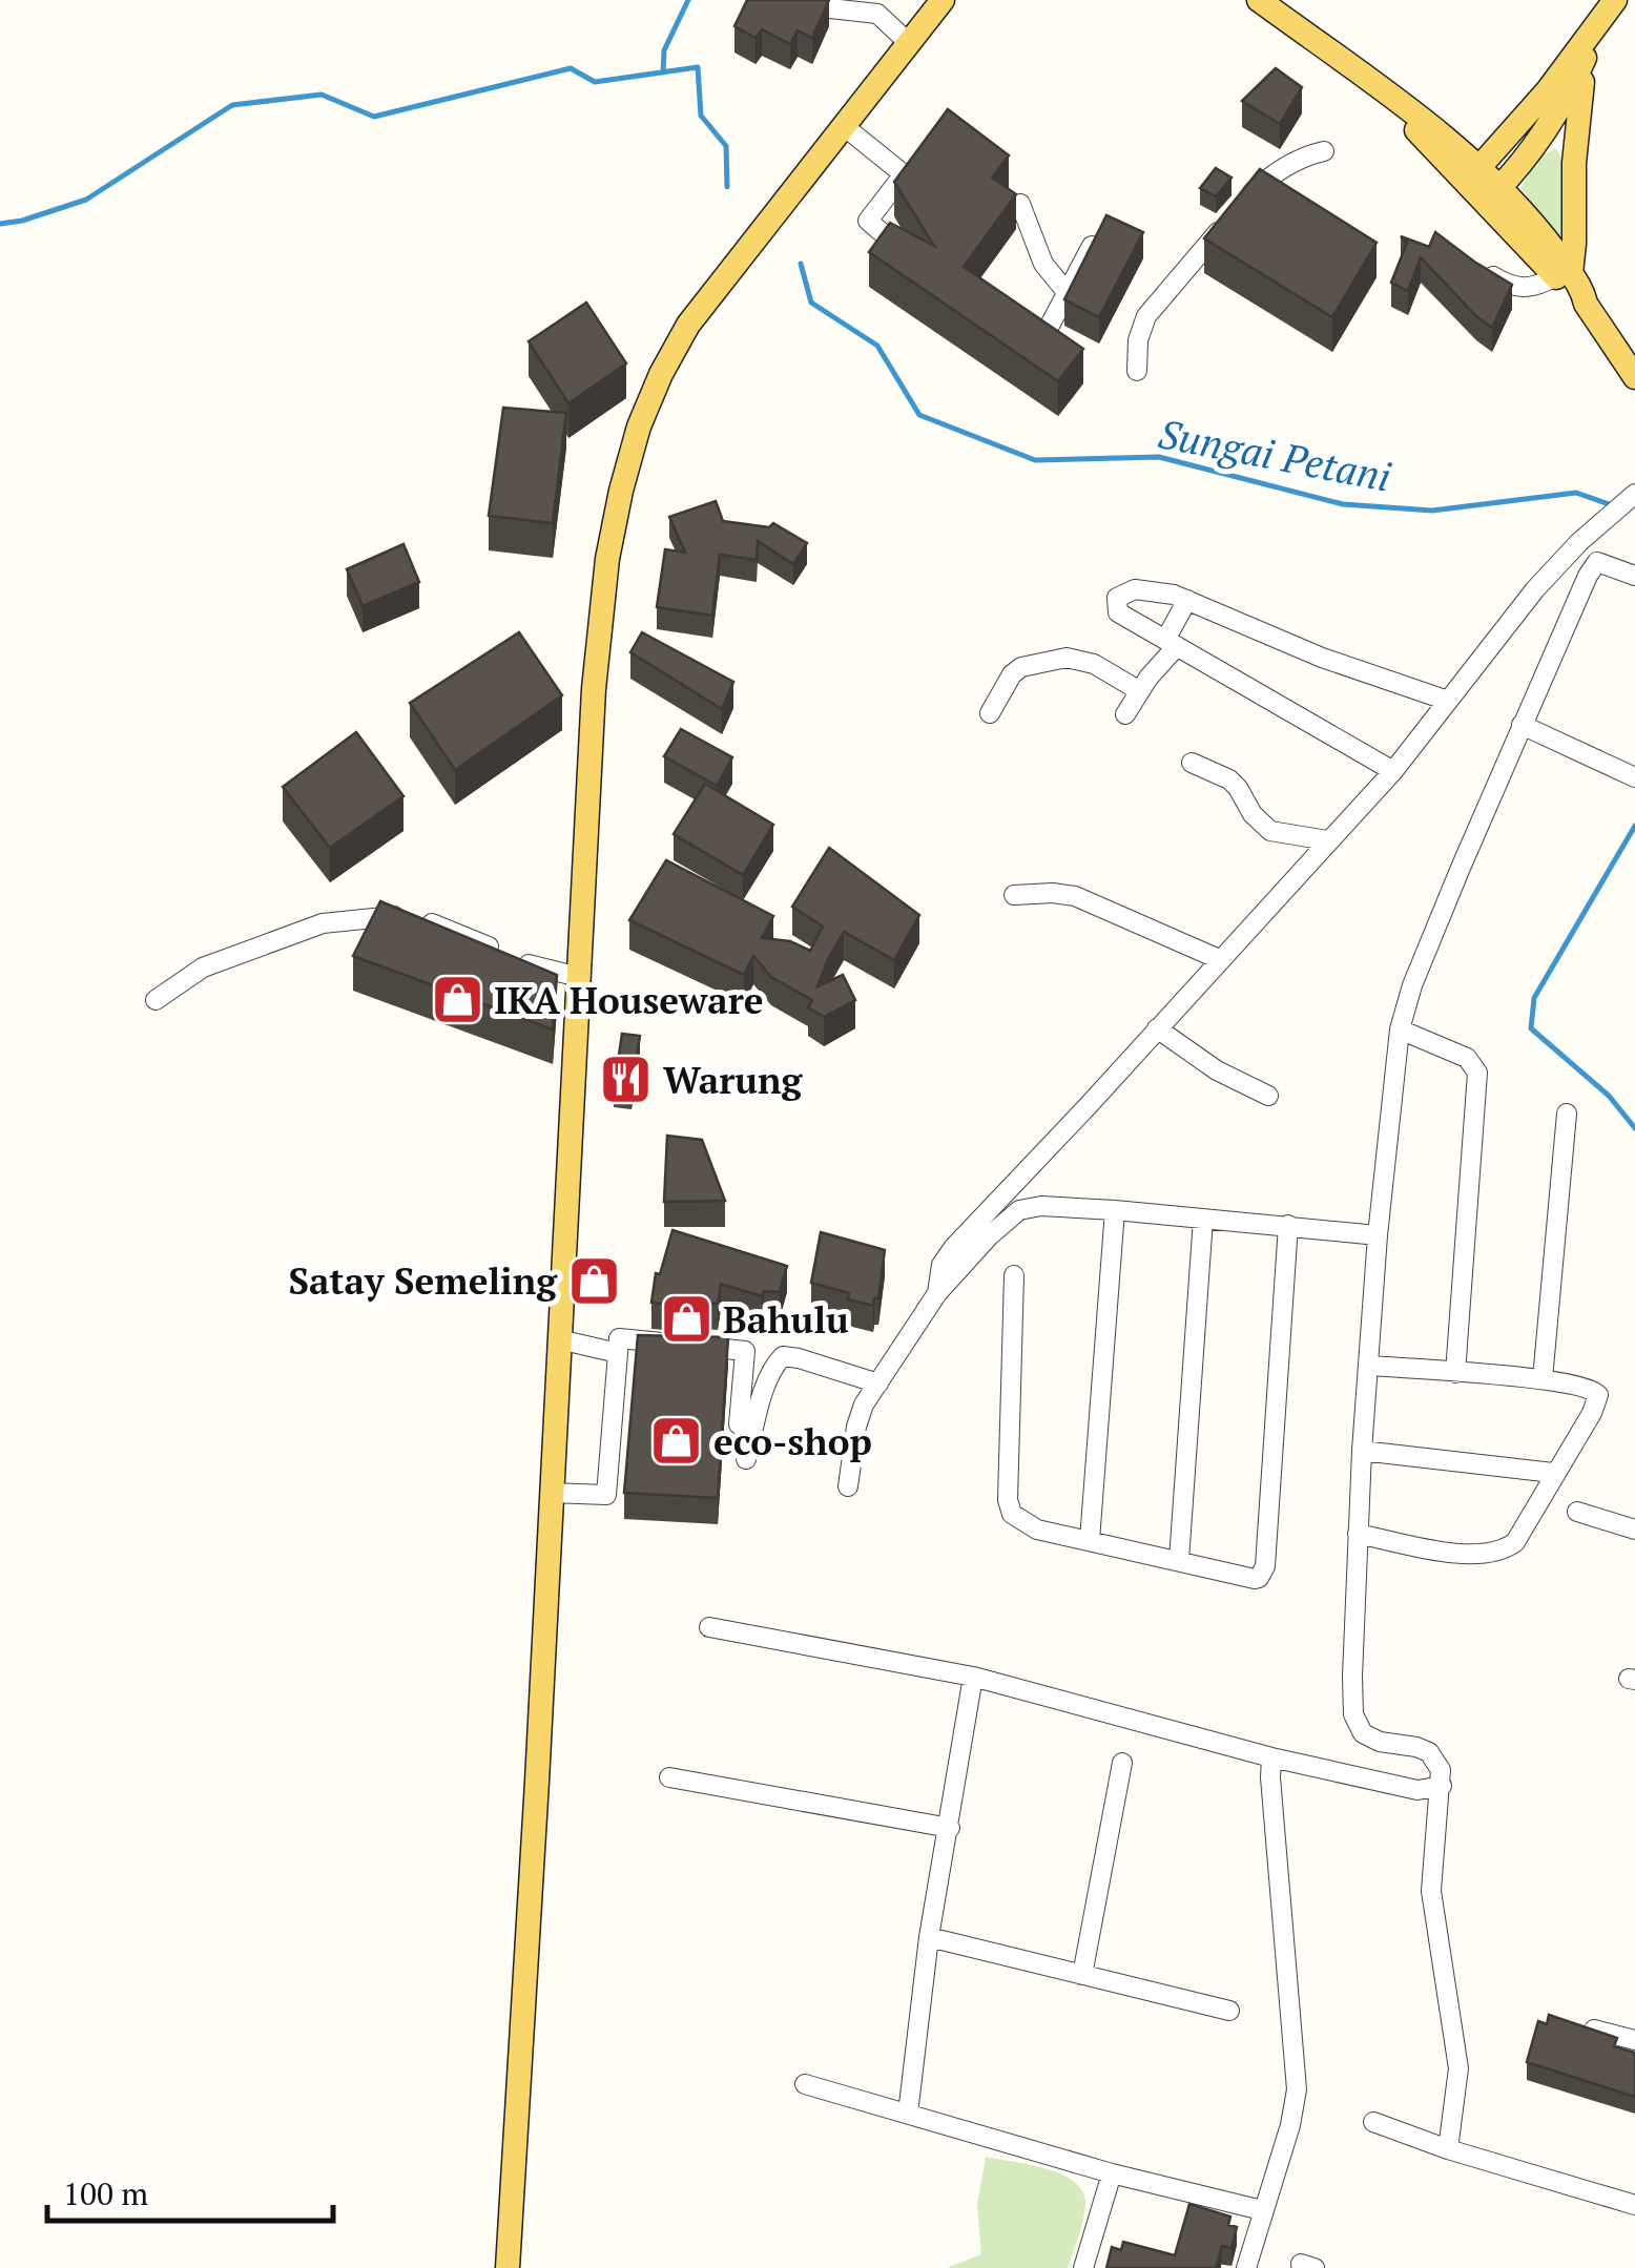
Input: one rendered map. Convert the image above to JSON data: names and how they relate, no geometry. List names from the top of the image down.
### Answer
{
  "water": ["Sungai Petani"],
  "places": {
    "shop": [
      "IKA Houseware",
      "Satay Semeling",
      "Bahulu",
      "eco-shop"
    ],
    "restaurant": ["Warung"]
  },
  "scale_bar": "100 m"
}
